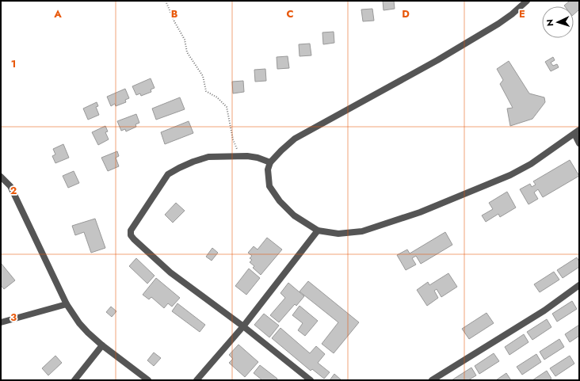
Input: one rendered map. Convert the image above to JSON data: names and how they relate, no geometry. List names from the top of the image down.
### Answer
{
  "north": "left",
  "grid": {
    "columns": [
      "A",
      "B",
      "C",
      "D",
      "E"
    ],
    "rows": ["1", "2", "3"]
  }
}
